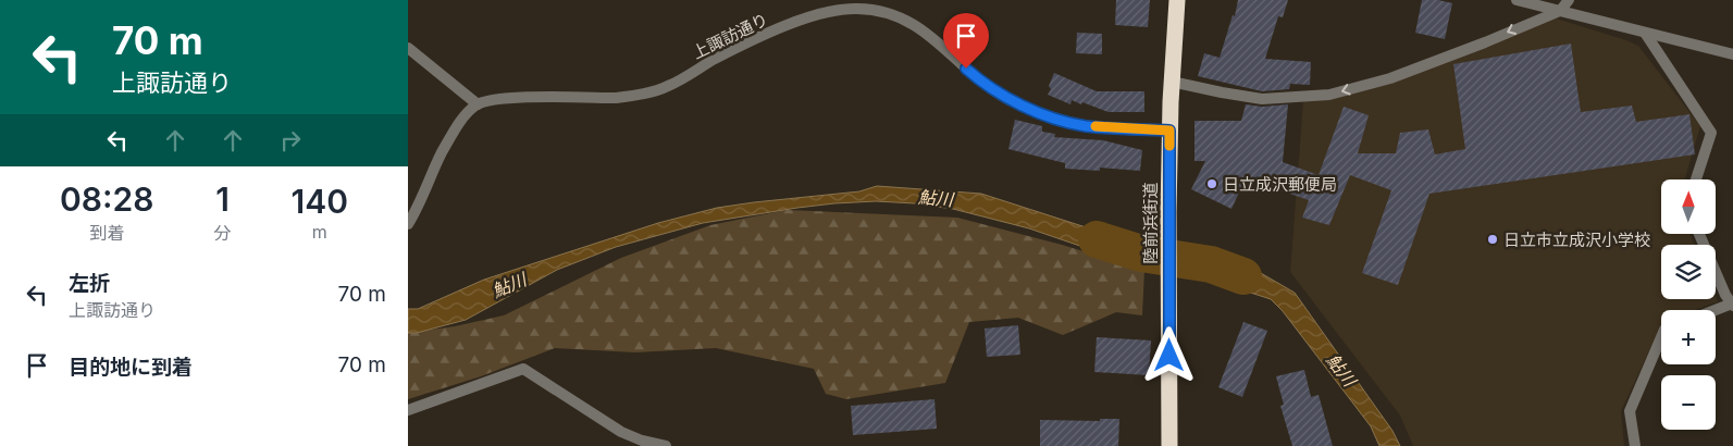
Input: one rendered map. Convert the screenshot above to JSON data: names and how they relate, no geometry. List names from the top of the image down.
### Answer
{
  "streets": {
    "highway": ["陸前浜街道"],
    "street": ["上諏訪通り"]
  },
  "crossings": [
    ["上諏訪通り", "陸前浜街道"]
  ],
  "water": ["鮎川"],
  "places": ["日立成沢郵便局", "日立市立成沢小学校"],
  "north": "top",
  "page": {
    "turn": ["70 m", "上諏訪通り"],
    "eta": [
      "08:28",
      "到着",
      "1",
      "分",
      "140",
      "m"
    ],
    "map_buttons": ["+", "−"],
    "list": [
      {
        "name": "左折",
        "note": "上諏訪通り",
        "value": "70 m"
      },
      {
        "name": "目的地に到着",
        "value": "70 m"
      }
    ]
  }
}
